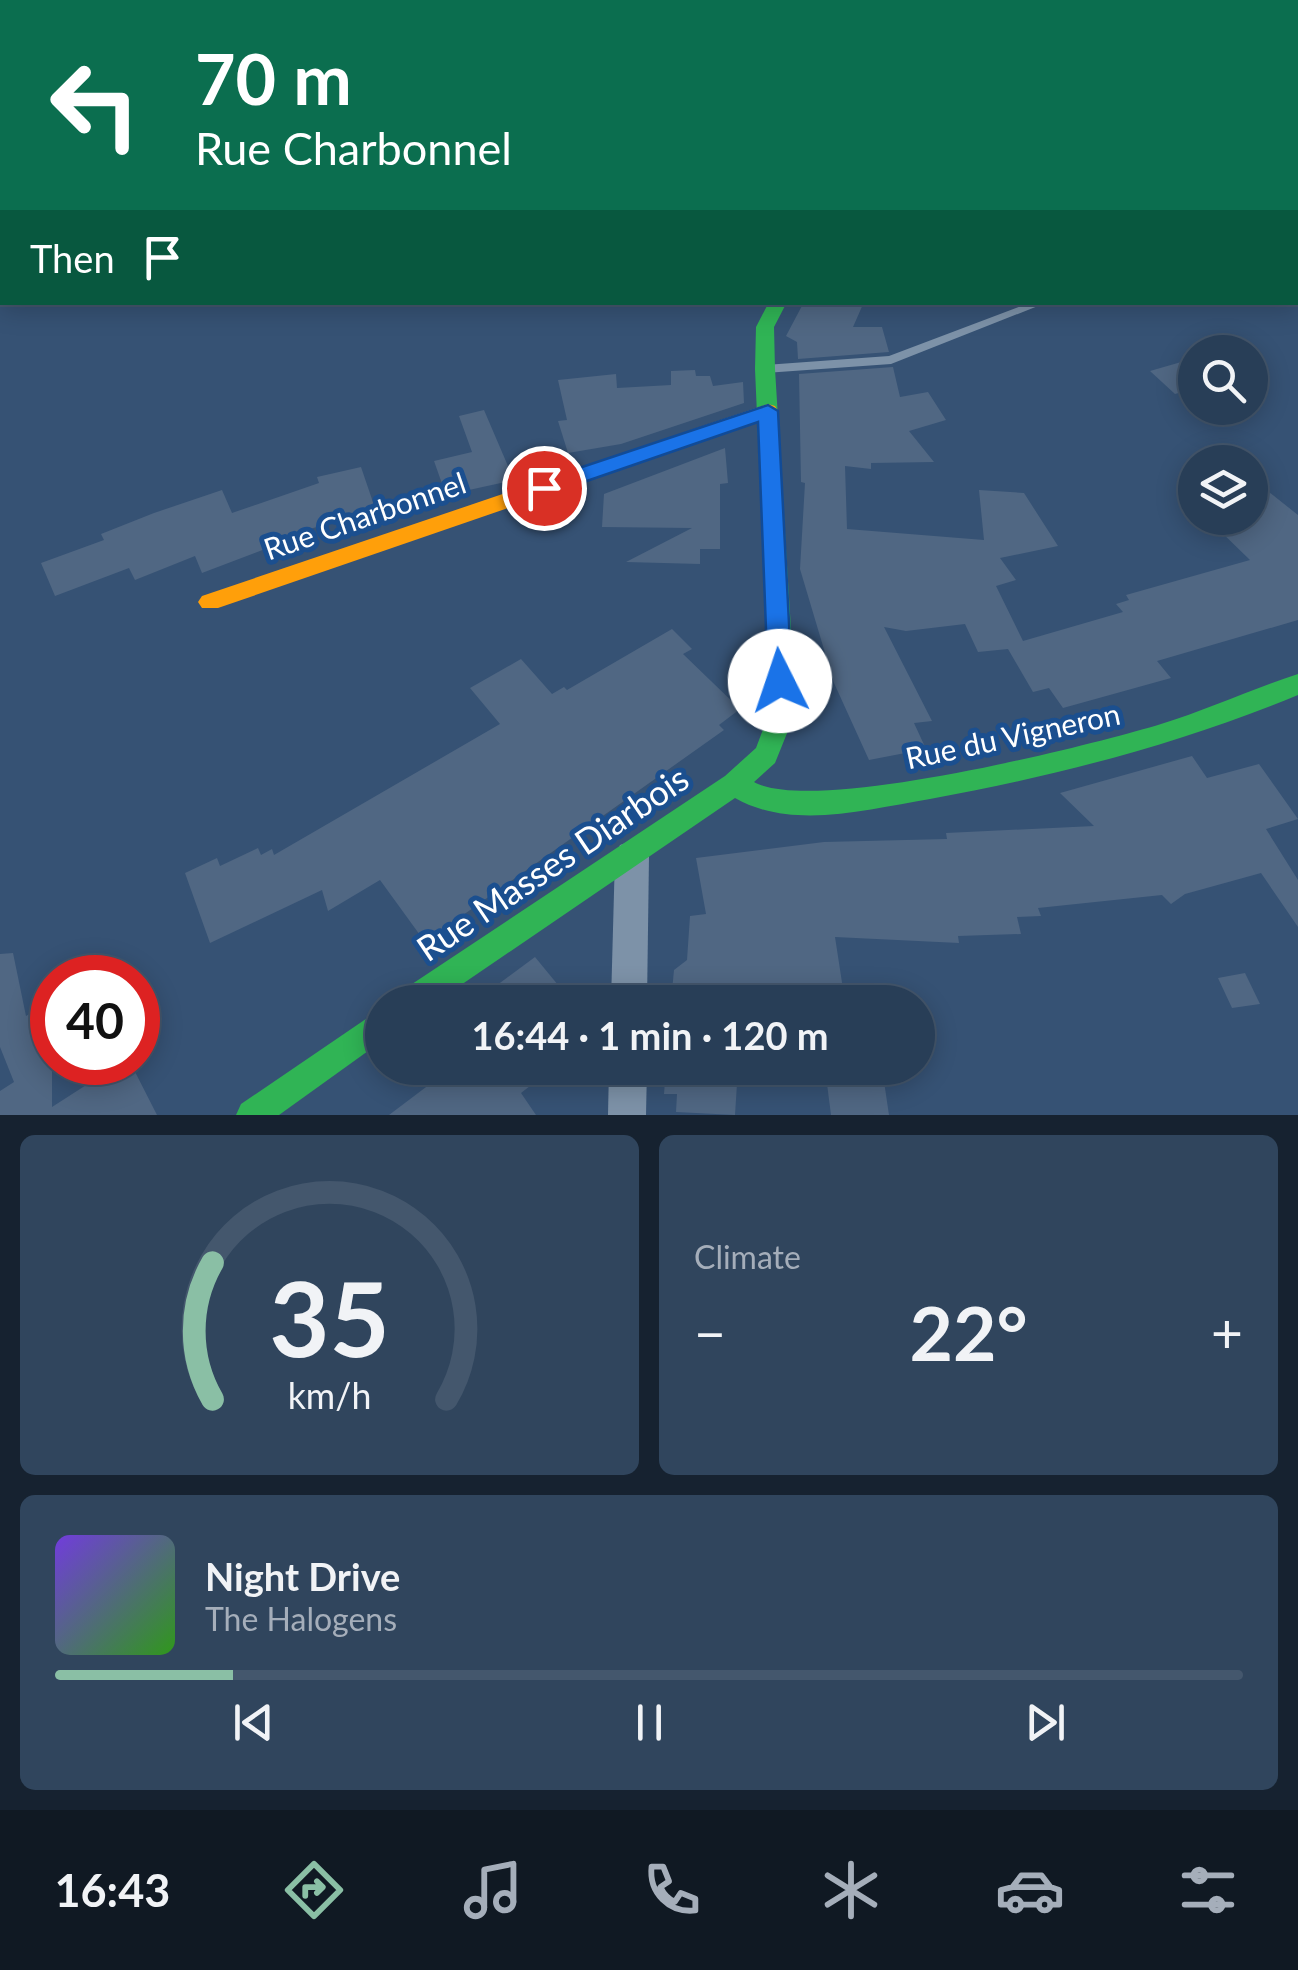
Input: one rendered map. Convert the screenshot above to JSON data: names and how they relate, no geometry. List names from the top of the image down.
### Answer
{
  "streets": {
    "street": ["Rue Charbonnel", "Rue du Vigneron", "Rue Masses Diarbois"]
  },
  "crossings": [
    ["Rue du Vigneron", "Rue Masses Diarbois"]
  ],
  "page": {
    "turn": ["70 m", "Rue Charbonnel"],
    "then": "Then",
    "limit": "40",
    "trip": "16:44 · 1 min · 120 m",
    "tile": "Climate",
    "heat": ["−", "22°", "+"],
    "song": ["Night Drive", "The Halogens"],
    "tabs": "16:43",
    "gauge": ["35", "km/h"]
  }
}
